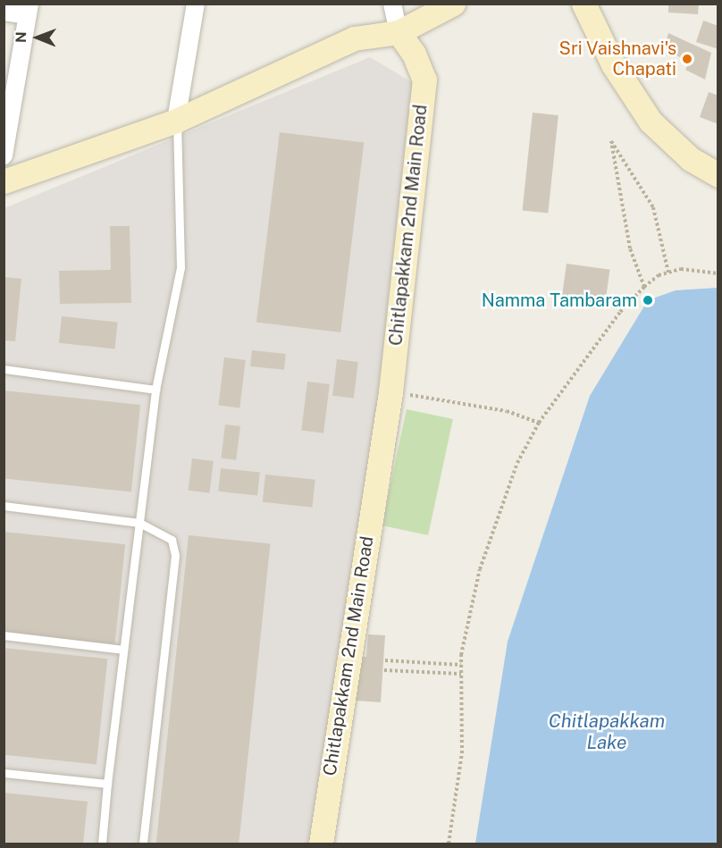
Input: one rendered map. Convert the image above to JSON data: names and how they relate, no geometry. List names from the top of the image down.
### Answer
{
  "streets": {
    "street": ["Chitlapakkam 2nd Main Road"]
  },
  "water": ["Chitlapakkam Lake"],
  "places": ["Sri Vaishnavi's Chapati", "Namma Tambaram"],
  "north": "left"
}
